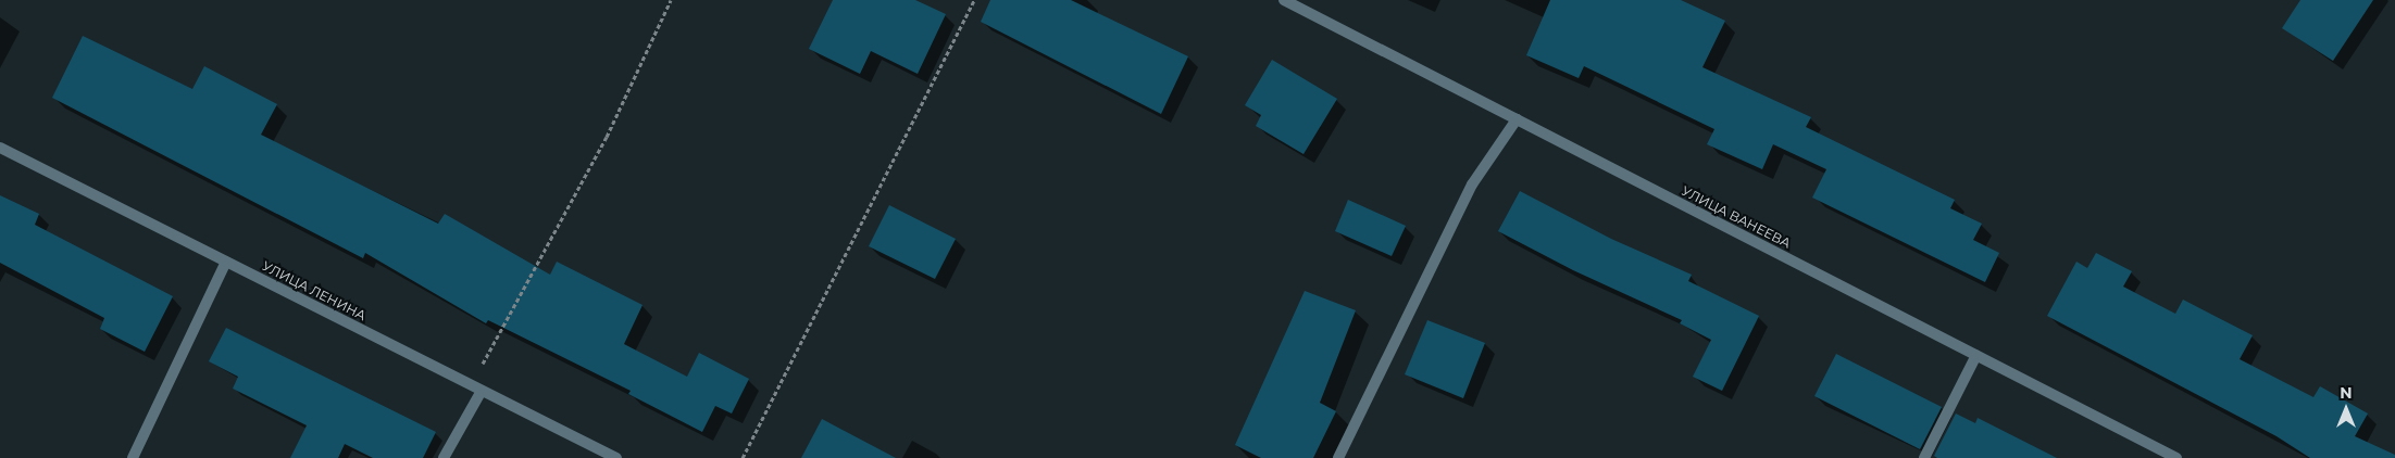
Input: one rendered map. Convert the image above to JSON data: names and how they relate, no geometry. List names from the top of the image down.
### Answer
{
  "streets": {
    "street": ["УЛИЦА ВАНЕЕВА", "УЛИЦА ЛЕНИНА"]
  },
  "north": "top"
}
